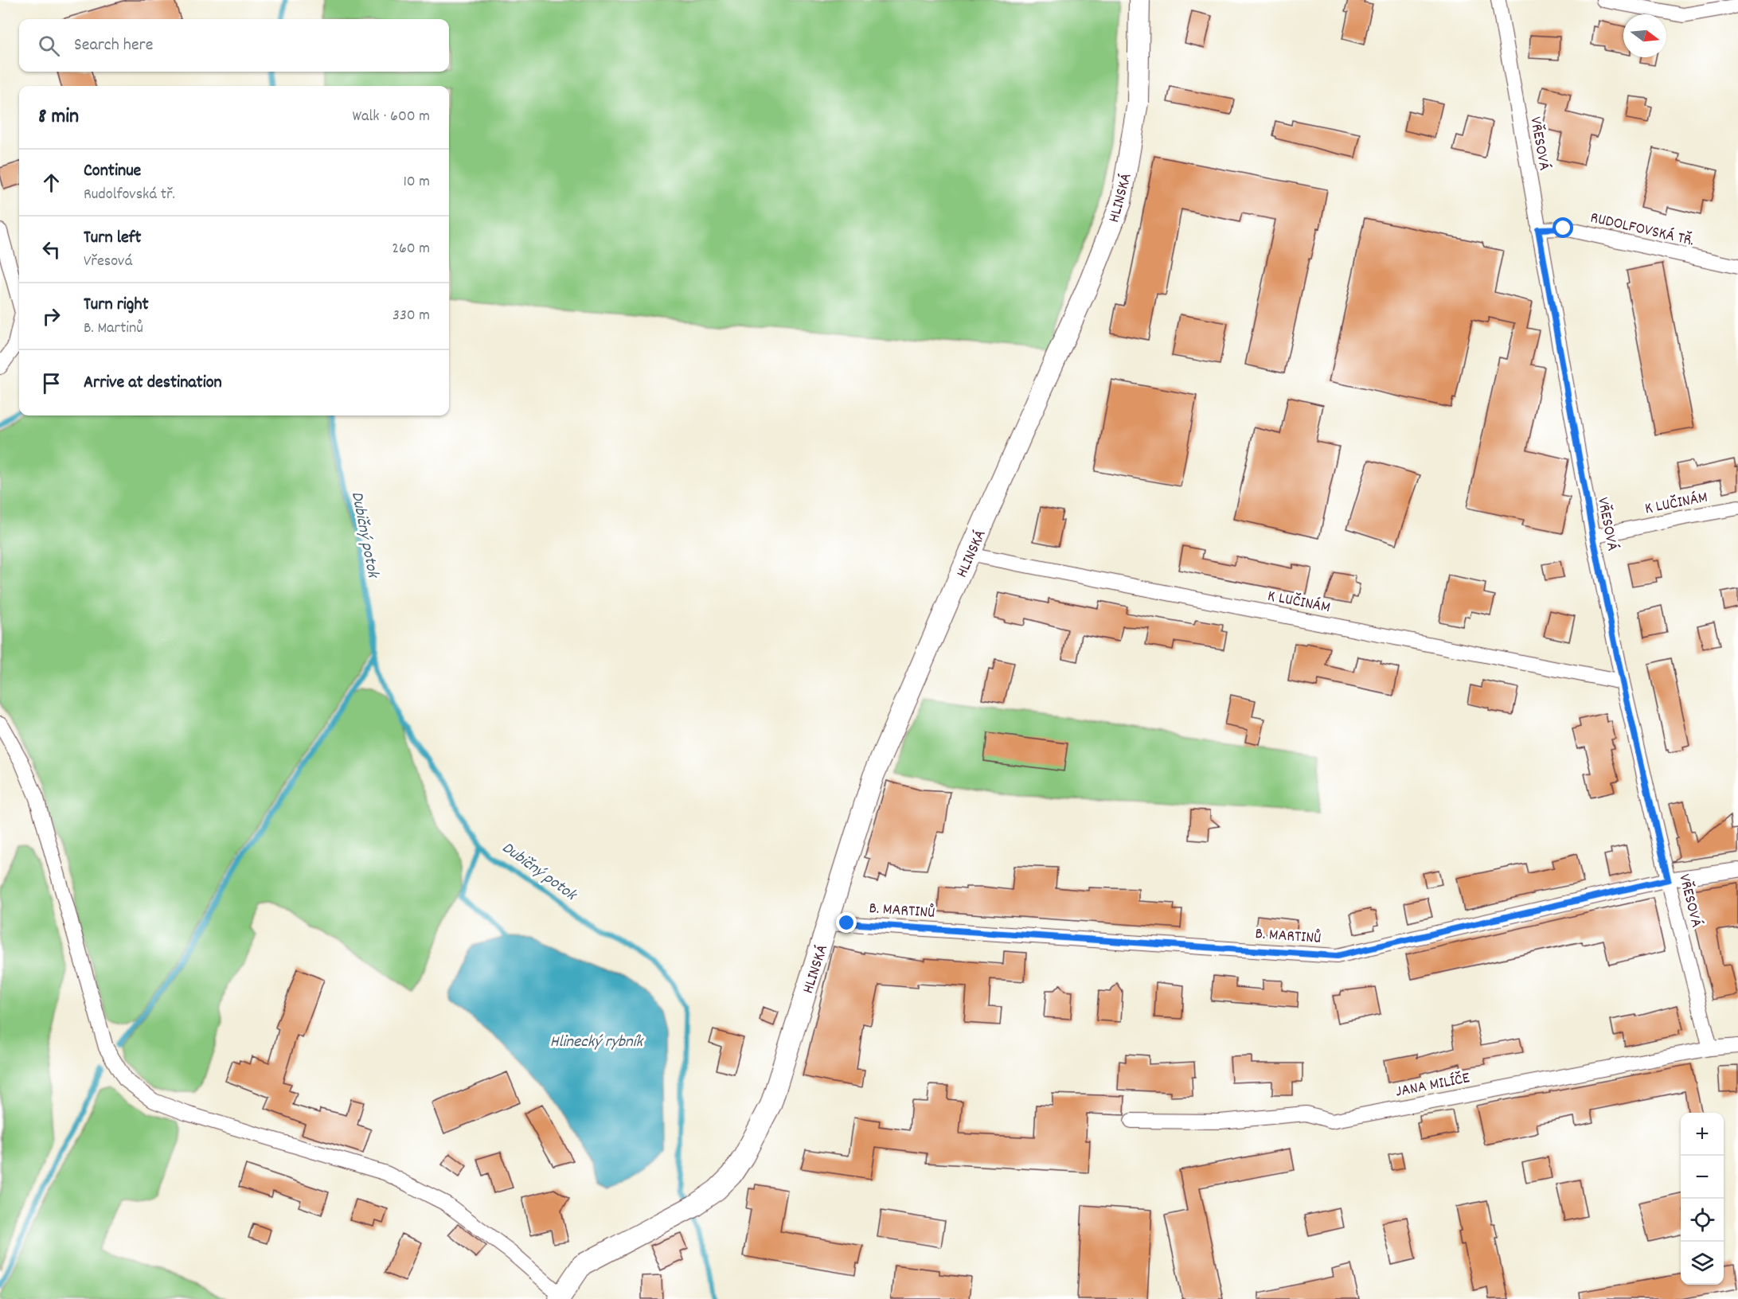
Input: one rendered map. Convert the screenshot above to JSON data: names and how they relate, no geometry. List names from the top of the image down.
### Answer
{
  "streets": {
    "street": [
      "VŘESOVÁ",
      "HLINSKÁ",
      "RUDOLFOVSKÁ TŘ.",
      "K LUČINÁM",
      "B. MARTINŮ",
      "JANA MILÍČE"
    ]
  },
  "crossings": [
    ["VŘESOVÁ", "RUDOLFOVSKÁ TŘ."],
    ["VŘESOVÁ", "K LUČINÁM"],
    ["VŘESOVÁ", "B. MARTINŮ"],
    ["VŘESOVÁ", "JANA MILÍČE"],
    ["HLINSKÁ", "K LUČINÁM"],
    ["HLINSKÁ", "B. MARTINŮ"]
  ],
  "water": ["Dubičný potok", "Hlinecký rybník"],
  "north": "right",
  "page": {
    "search": "Search here",
    "heading": ["8 min", "Walk · 600 m"],
    "list": [
      ["Continue", "Rudolfovská tř.", "10 m"],
      ["Turn left", "Vřesová", "260 m"],
      ["Turn right", "B. Martinů", "330 m"],
      "Arrive at destination"
    ],
    "map_buttons": ["+", "−"]
  }
}
